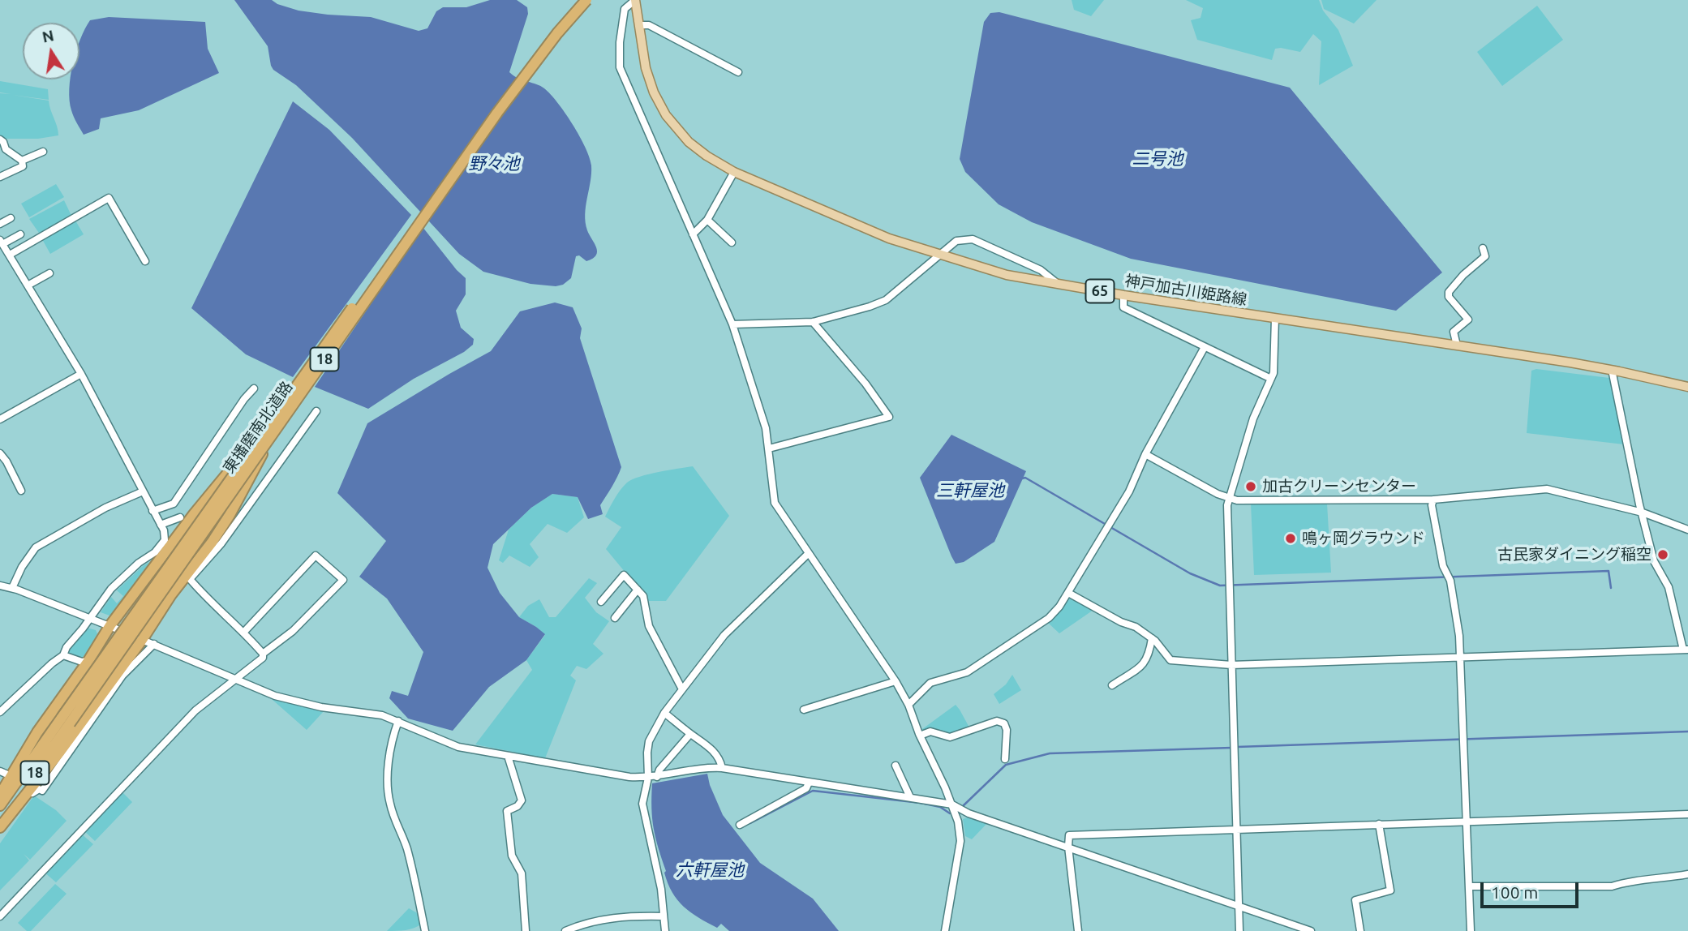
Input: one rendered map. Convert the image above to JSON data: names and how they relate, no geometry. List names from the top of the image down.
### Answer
{
  "streets": {
    "highway": ["18", "東播磨南北道路"],
    "main road": ["神戸加古川姫路線", "65"]
  },
  "crossings": [
    ["18", "東播磨南北道路"]
  ],
  "water": [
    "二号池",
    "野々池",
    "三軒屋池",
    "六軒屋池"
  ],
  "places": ["加古クリーンセンター", "鳴ヶ岡グラウンド", "古民家ダイニング稲空"],
  "scale_bar": "100 m",
  "north": "top"
}
